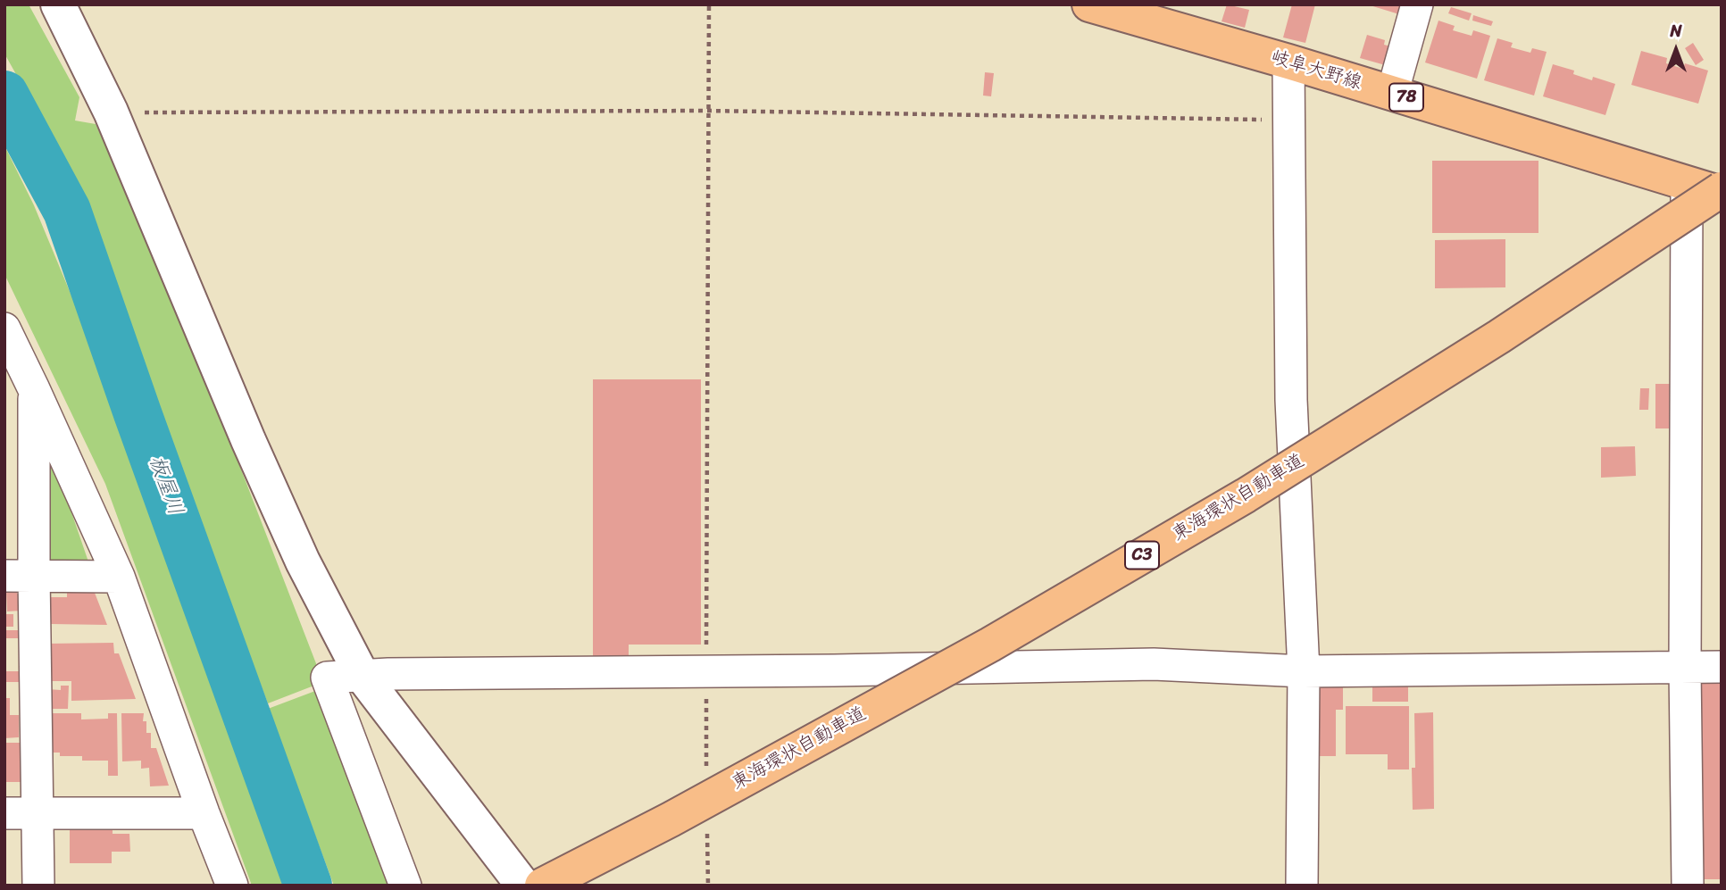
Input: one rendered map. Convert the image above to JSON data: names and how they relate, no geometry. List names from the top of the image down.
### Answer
{
  "streets": {
    "main road": [
      "岐阜大野線",
      "78",
      "東海環状自動車道",
      "C3"
    ]
  },
  "crossings": [
    ["岐阜大野線", "東海環状自動車道"]
  ],
  "water": ["板屋川"],
  "north": "top"
}
